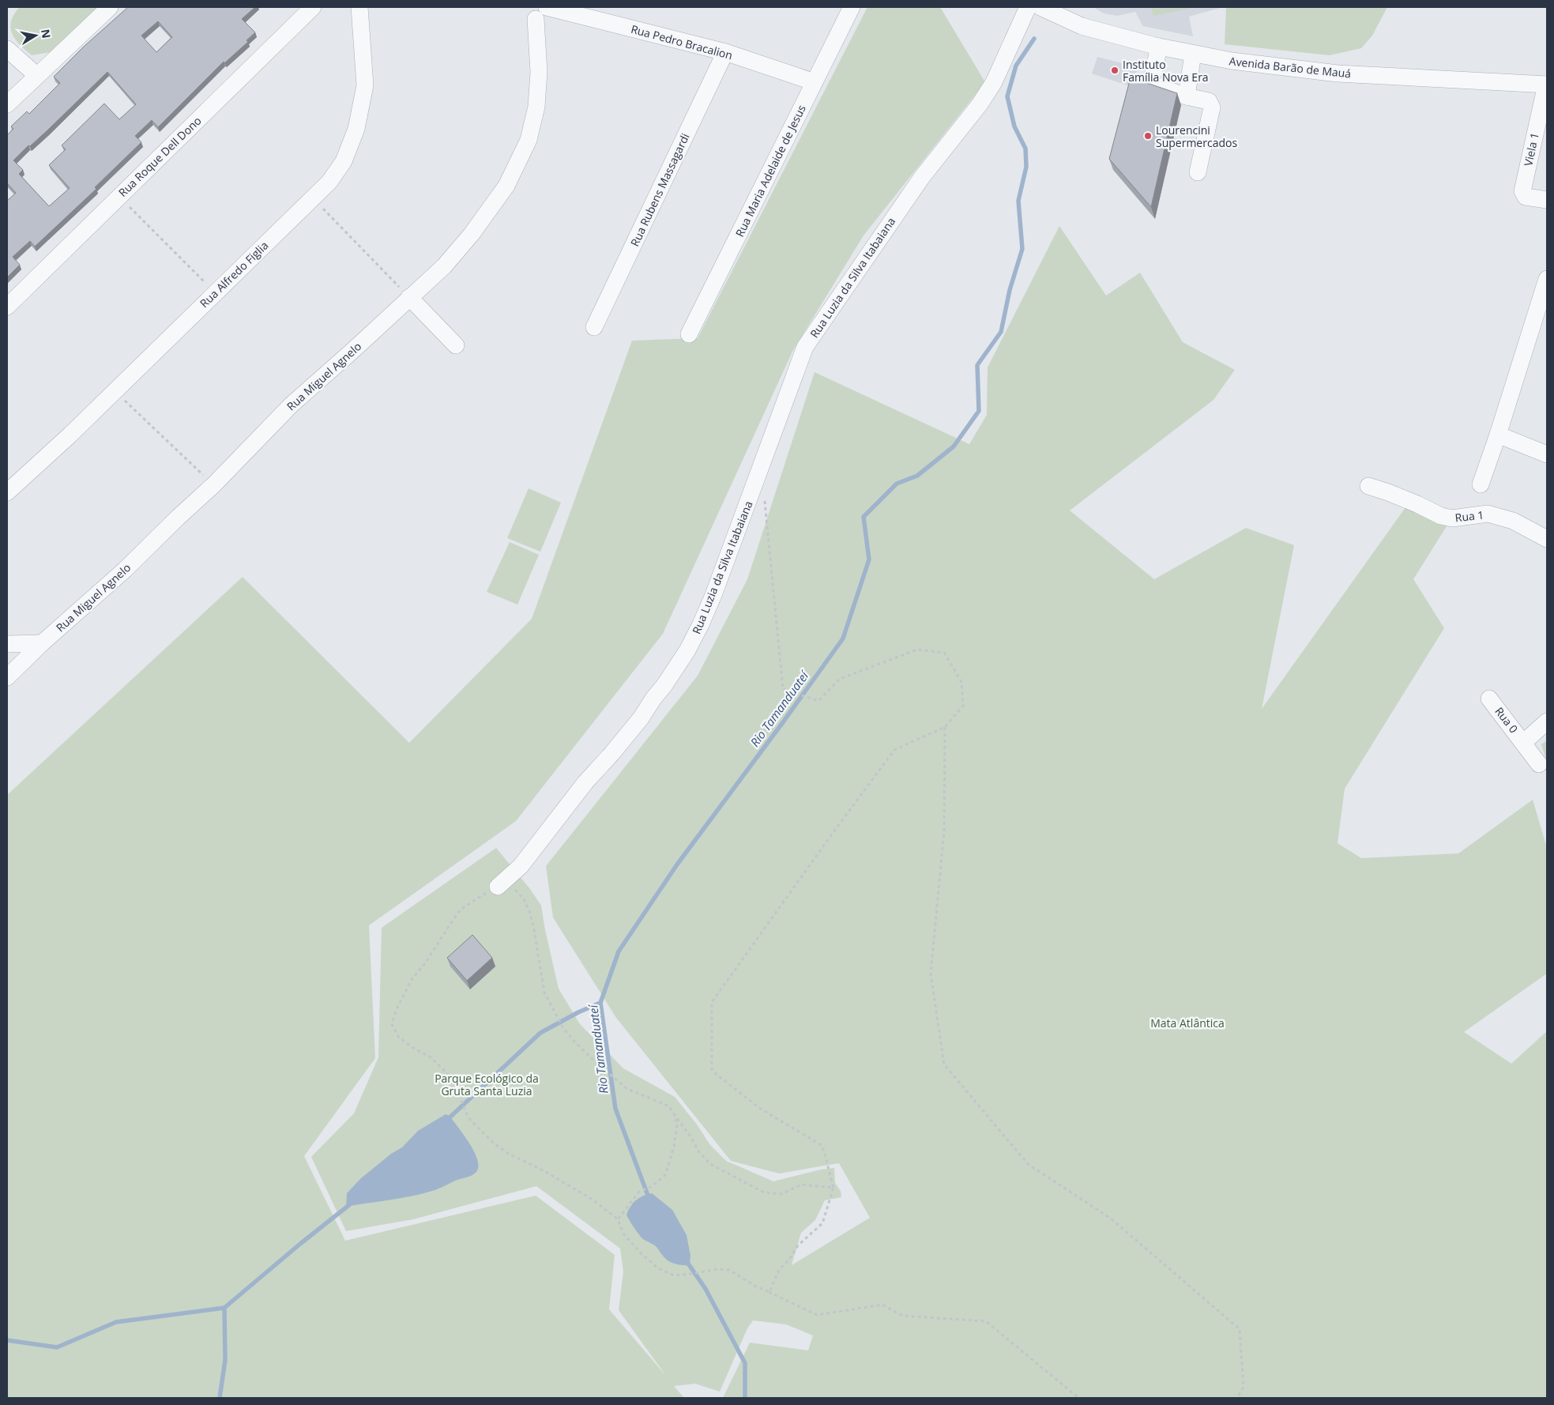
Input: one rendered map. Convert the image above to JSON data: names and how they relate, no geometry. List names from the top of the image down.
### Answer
{
  "streets": {
    "street": [
      "Rua Pedro Bracalion",
      "Avenida Barão de Mauá",
      "Viela 1",
      "Rua Roque Dell Dono",
      "Rua Maria Adelaide de Jesus",
      "Rua Rubens Massagardi",
      "Rua Alfredo Figlia",
      "Rua Luzia da Silva Itabaiana",
      "Rua Miguel Agnelo",
      "Rua 1",
      "Rua 0"
    ]
  },
  "crossings": [
    ["Rua Pedro Bracalion", "Rua Maria Adelaide de Jesus"],
    ["Rua Pedro Bracalion", "Rua Rubens Massagardi"],
    ["Rua Pedro Bracalion", "Rua Miguel Agnelo"],
    ["Avenida Barão de Mauá", "Viela 1"]
  ],
  "water": ["Rio Tamanduateí"],
  "parks": ["Mata Atlântica", "Parque Ecológico da Gruta Santa Luzia"],
  "places": ["Instituto Família Nova Era", "Lourencini Supermercados"],
  "north": "right"
}
